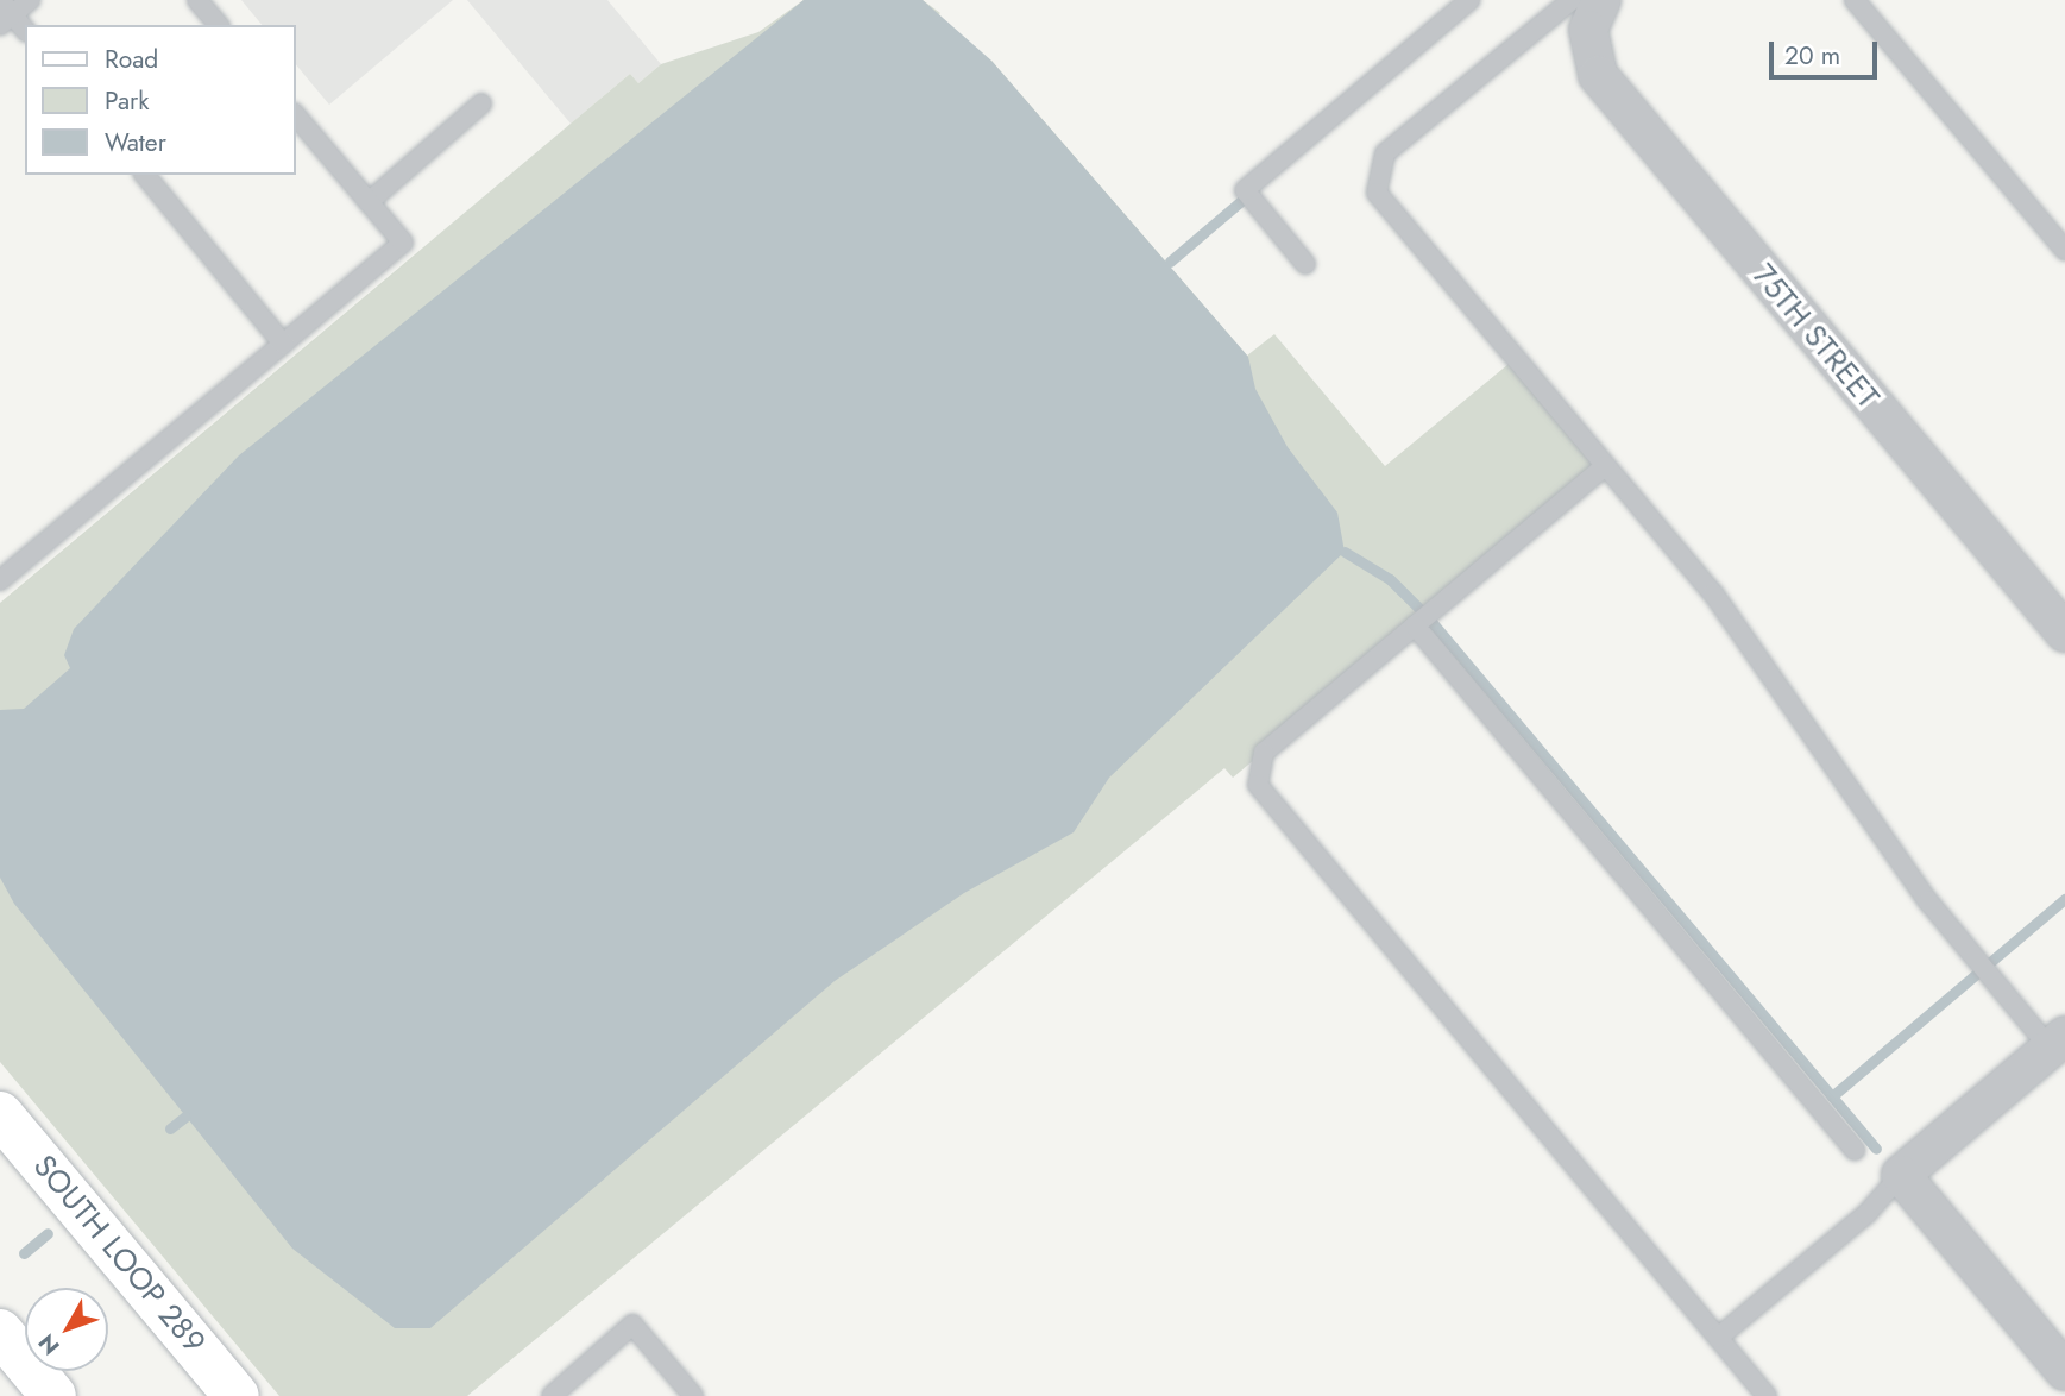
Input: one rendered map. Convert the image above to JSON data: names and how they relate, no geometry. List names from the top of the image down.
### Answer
{
  "streets": {
    "main road": ["SOUTH LOOP 289"],
    "street": ["75TH STREET"]
  },
  "legend": ["Road", "Park", "Water"],
  "scale_bar": "20 m",
  "north": "bottom left"
}
